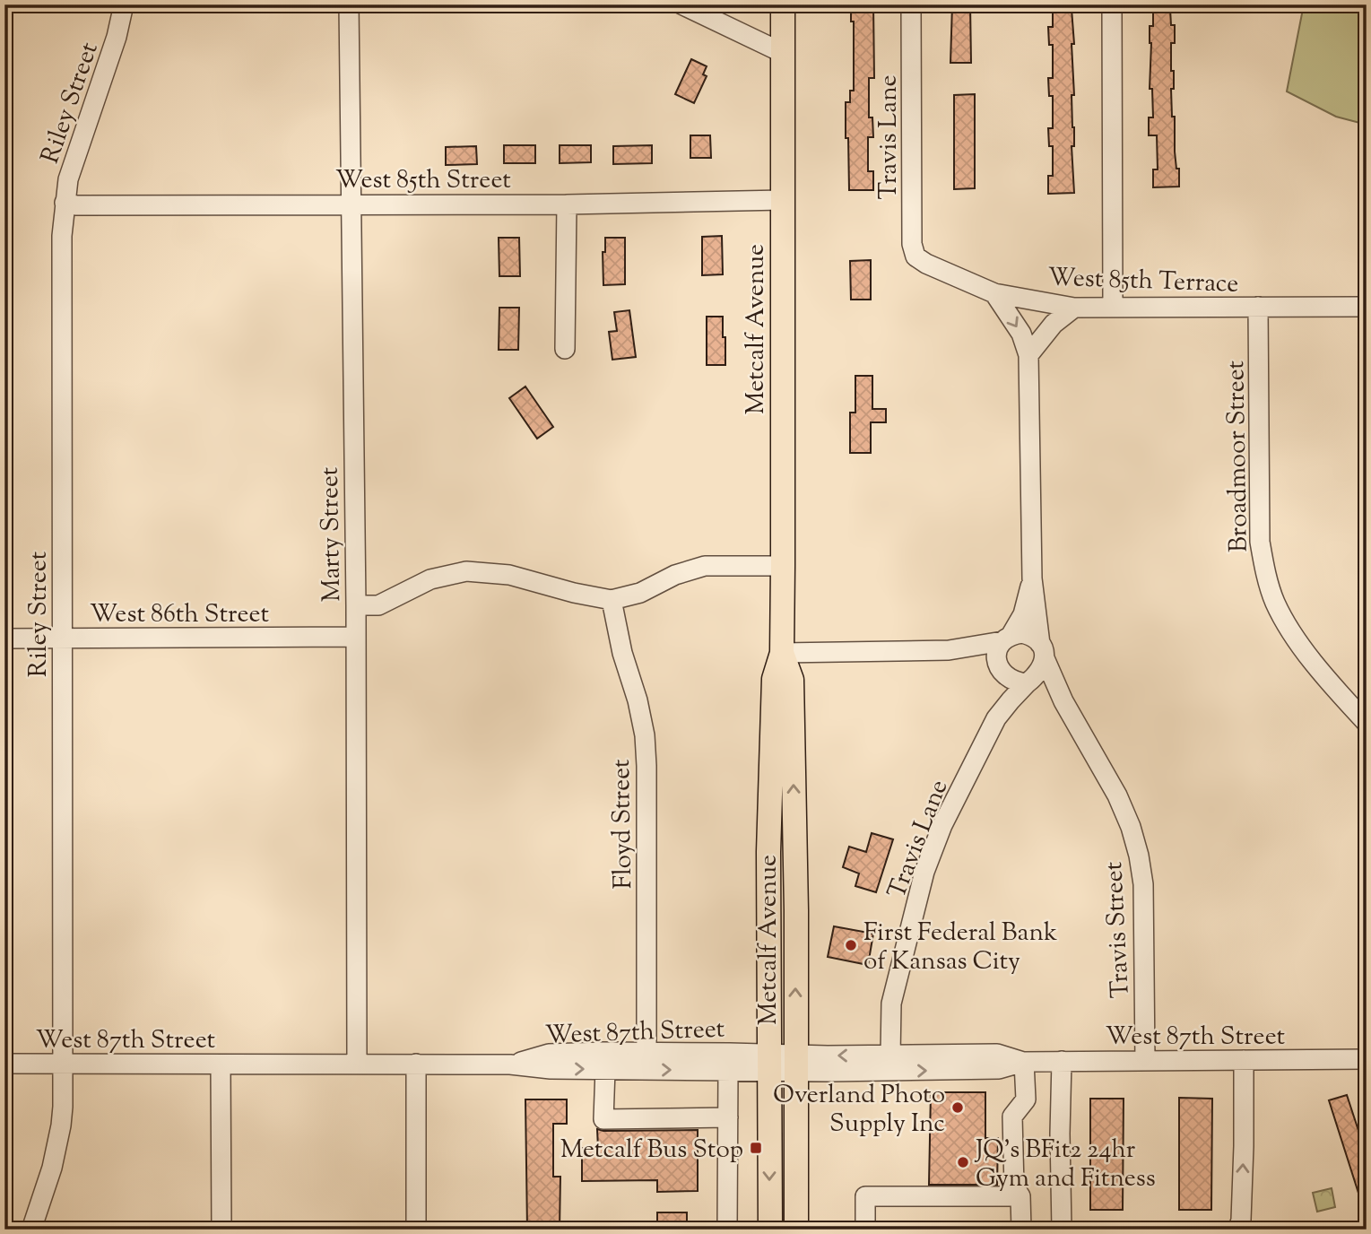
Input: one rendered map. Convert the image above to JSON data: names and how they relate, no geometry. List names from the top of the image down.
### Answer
{
  "streets": {
    "main road": ["Metcalf Avenue"],
    "street": [
      "Riley Street",
      "Travis Lane",
      "West 85th Street",
      "West 85th Terrace",
      "Broadmoor Street",
      "Marty Street",
      "West 86th Street",
      "Floyd Street",
      "Travis Street",
      "West 87th Street"
    ]
  },
  "crossings": [
    ["Riley Street", "West 85th Street"],
    ["Riley Street", "West 86th Street"],
    ["Riley Street", "West 87th Street"],
    ["Travis Lane", "West 85th Terrace"],
    ["Travis Lane", "Travis Street"],
    ["Travis Lane", "West 87th Street"],
    ["West 85th Street", "Metcalf Avenue"],
    ["West 85th Street", "Marty Street"],
    ["West 85th Terrace", "Broadmoor Street"],
    ["West 85th Terrace", "Travis Street"],
    ["Metcalf Avenue", "West 87th Street"],
    ["Marty Street", "West 86th Street"],
    ["Marty Street", "West 87th Street"],
    ["Floyd Street", "West 87th Street"],
    ["Travis Street", "West 87th Street"]
  ],
  "places": {
    "other": ["First Federal Bank of Kansas City", "Overland Photo Supply Inc", "JQ's BFit2 24hr Gym and Fitness"],
    "transit": ["Metcalf Bus Stop"]
  }
}
